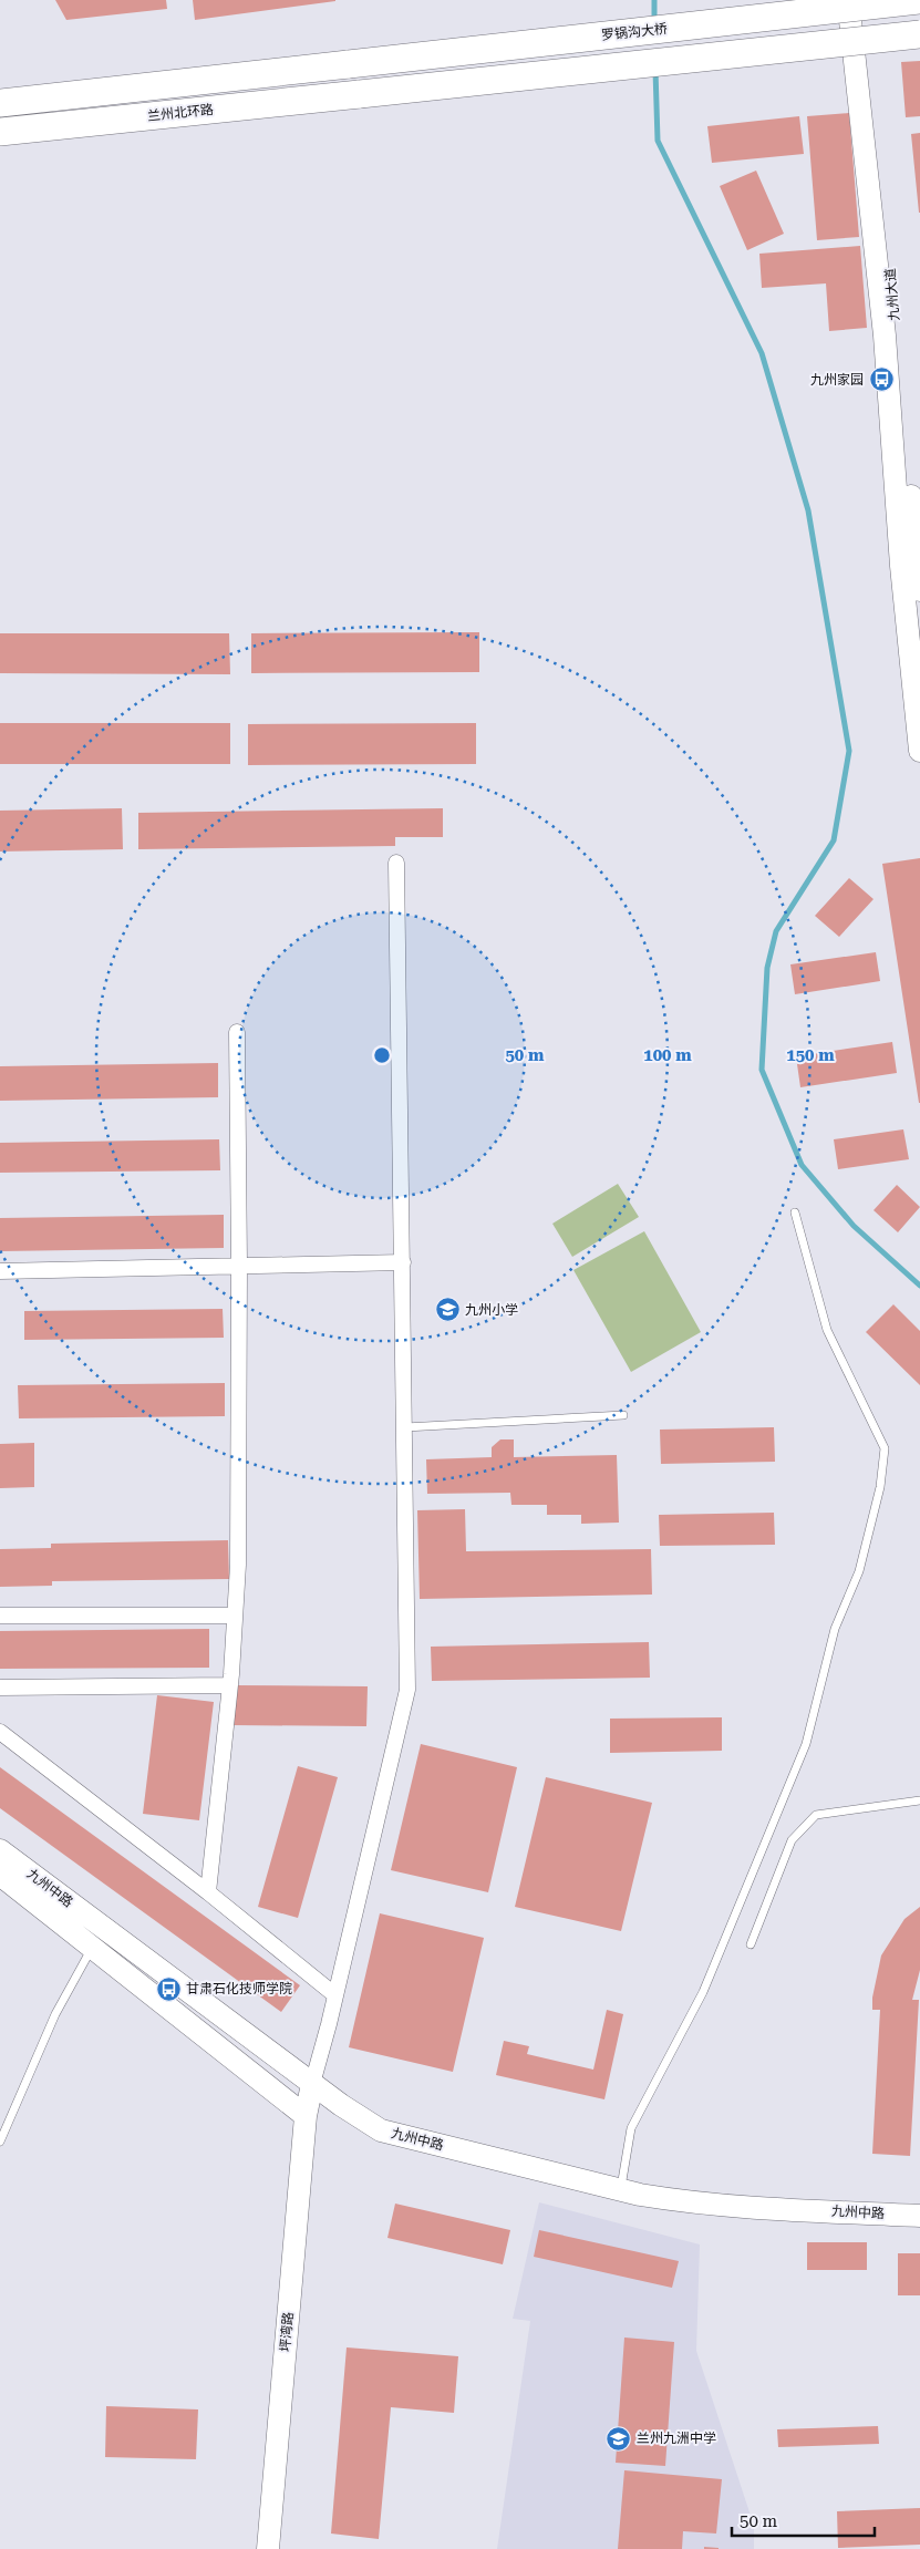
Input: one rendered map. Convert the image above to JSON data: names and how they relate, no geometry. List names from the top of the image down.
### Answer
{
  "streets": {
    "highway": ["罗锅沟大桥", "兰州北环路"],
    "street": ["九州大道", "九州中路", "坪湾路"]
  },
  "crossings": [
    ["九州中路", "坪湾路"]
  ],
  "places": {
    "bus stop": ["九州家园", "甘肃石化技师学院"],
    "school or university": ["九州小学", "兰州九洲中学"]
  },
  "scale_bar": "50 m",
  "rings": ["50 m", "100 m", "150 m"]
}
